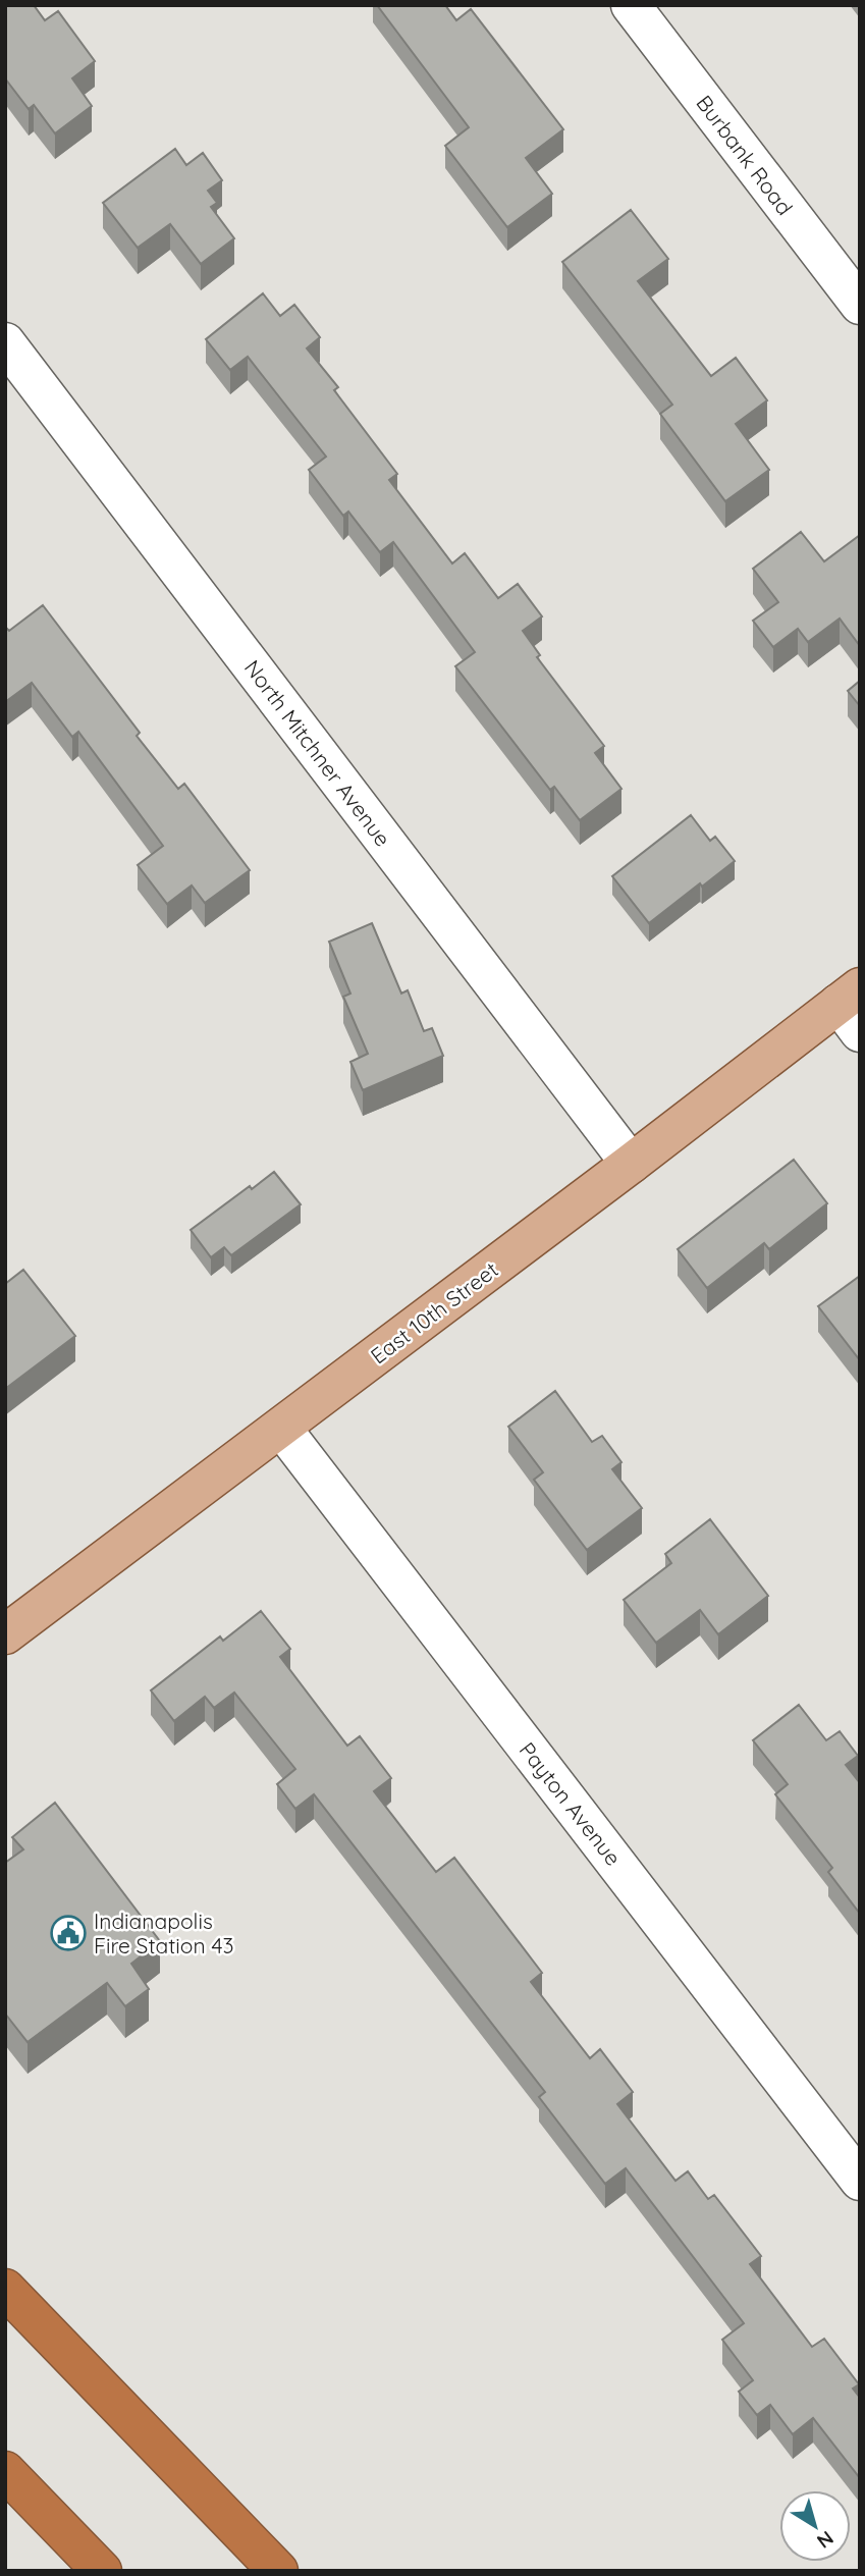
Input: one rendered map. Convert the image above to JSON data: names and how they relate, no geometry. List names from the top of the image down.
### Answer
{
  "streets": {
    "main road": ["East 10th Street"],
    "street": ["Burbank Road", "North Mitchner Avenue", "Payton Avenue"]
  },
  "crossings": [
    ["North Mitchner Avenue", "East 10th Street"],
    ["East 10th Street", "Payton Avenue"]
  ],
  "places": {
    "public building": ["Indianapolis Fire Station 43"]
  },
  "north": "bottom right"
}
